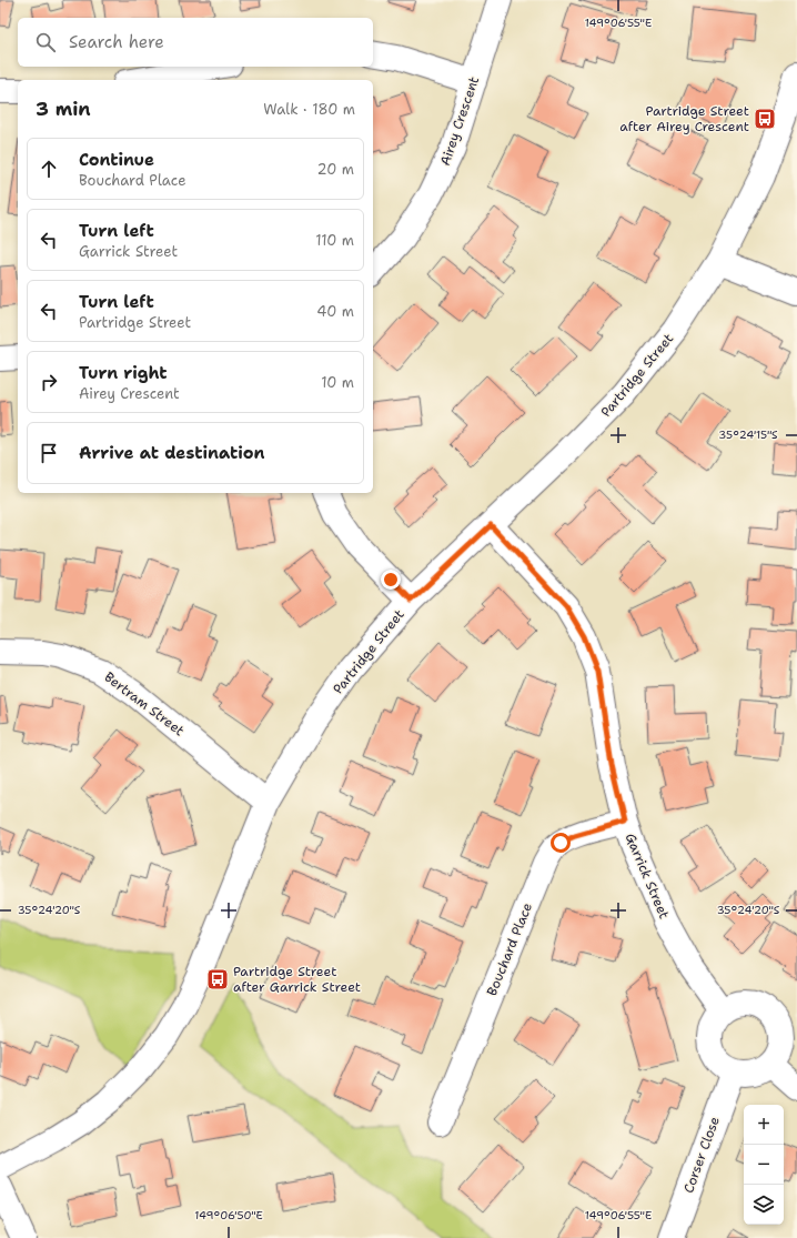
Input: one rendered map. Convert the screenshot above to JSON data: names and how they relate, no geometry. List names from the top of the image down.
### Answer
{
  "streets": {
    "street": [
      "Airey Crescent",
      "Partridge Street",
      "Bertram Street",
      "Garrick Street",
      "Bouchard Place",
      "Corser Close"
    ]
  },
  "crossings": [
    ["Partridge Street", "Bertram Street"],
    ["Partridge Street", "Garrick Street"],
    ["Garrick Street", "Bouchard Place"],
    ["Garrick Street", "Corser Close"]
  ],
  "places": {
    "bus stop": ["Partridge Street after Airey Crescent", "Partridge Street after Garrick Street"]
  },
  "page": {
    "search": "Search here",
    "heading": ["3 min", "Walk · 180 m"],
    "list": [
      ["Continue", "Bouchard Place", "20 m"],
      ["Turn left", "Garrick Street", "110 m"],
      ["Turn left", "Partridge Street", "40 m"],
      ["Turn right", "Airey Crescent", "10 m"],
      "Arrive at destination"
    ],
    "map_buttons": ["+", "−"]
  },
  "coordinates": [
    "149°06'55\"E",
    "35°24'15\"S",
    "35°24'20\"S",
    "149°06'50\"E"
  ]
}
